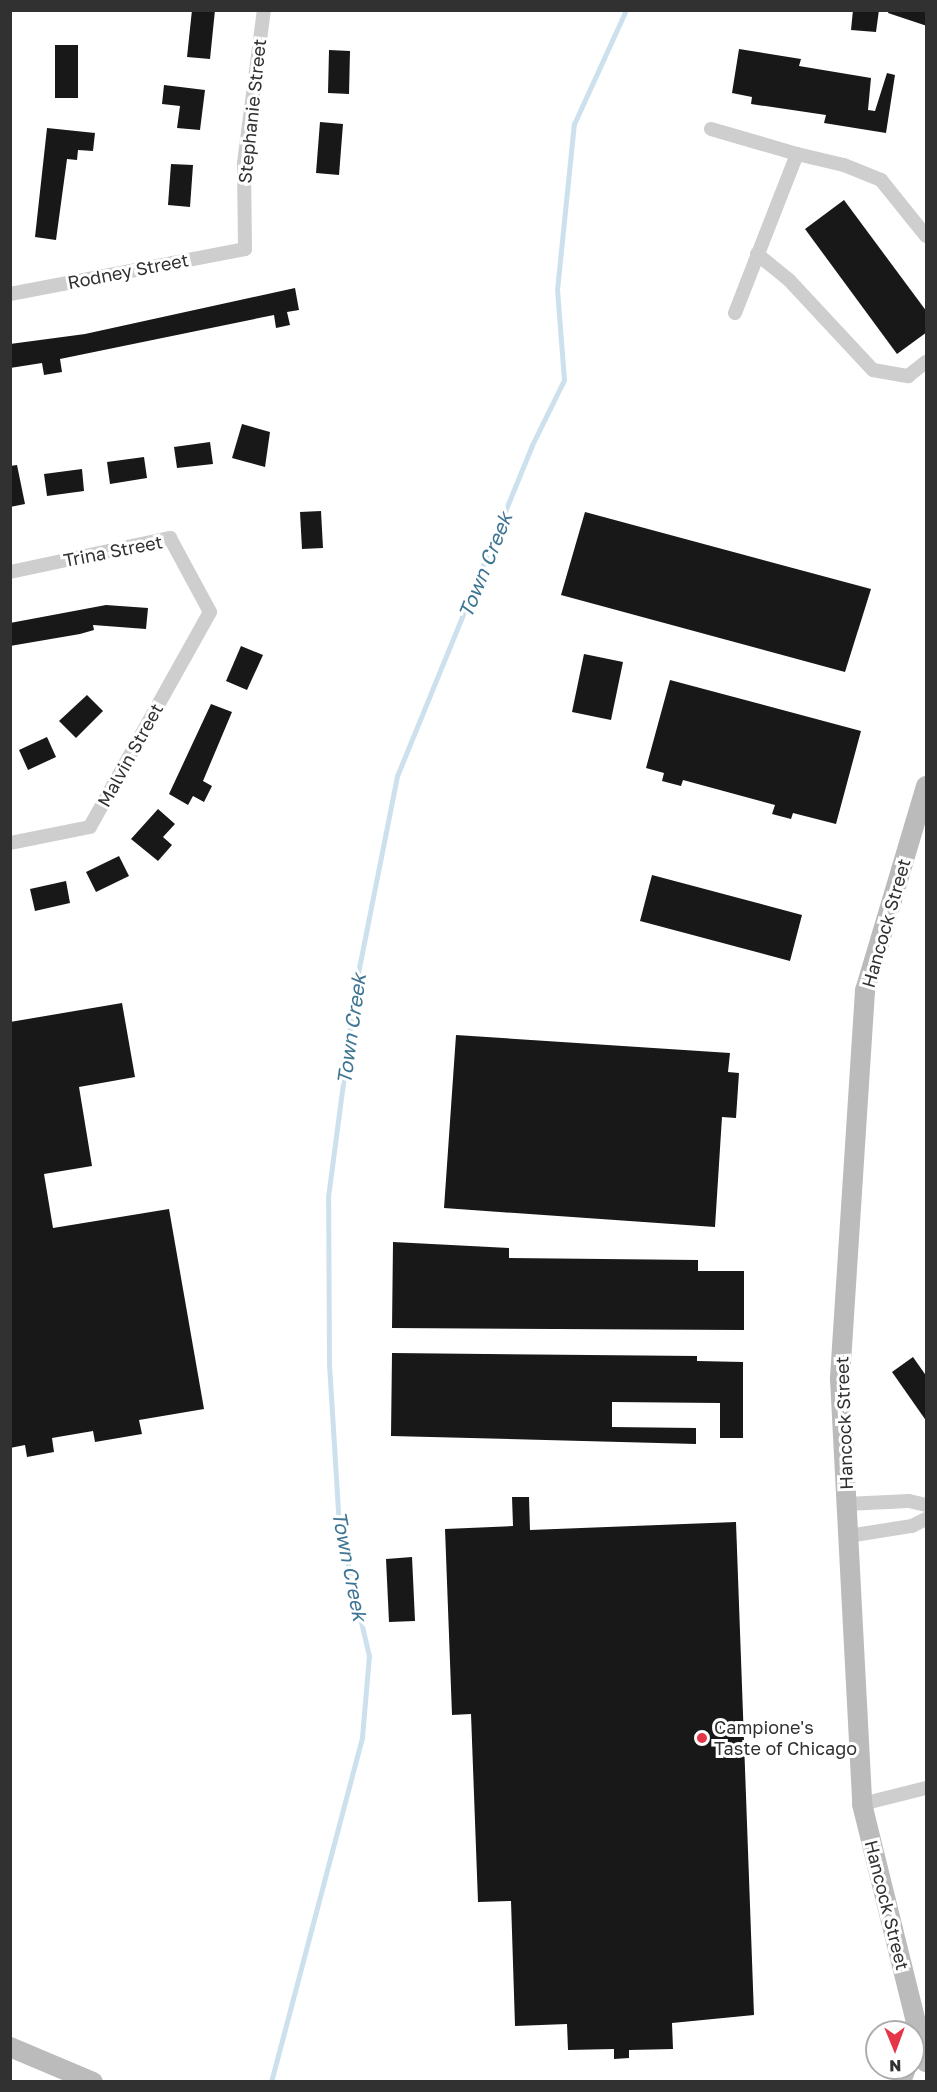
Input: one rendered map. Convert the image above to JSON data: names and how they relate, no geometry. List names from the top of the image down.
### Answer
{
  "streets": {
    "street": [
      "Stephanie Street",
      "Rodney Street",
      "Trina Street",
      "Malvin Street",
      "Hancock Street"
    ]
  },
  "crossings": [
    ["Stephanie Street", "Rodney Street"],
    ["Trina Street", "Malvin Street"]
  ],
  "water": ["Town Creek"],
  "places": ["Campione's Taste of Chicago"],
  "north": "bottom"
}
